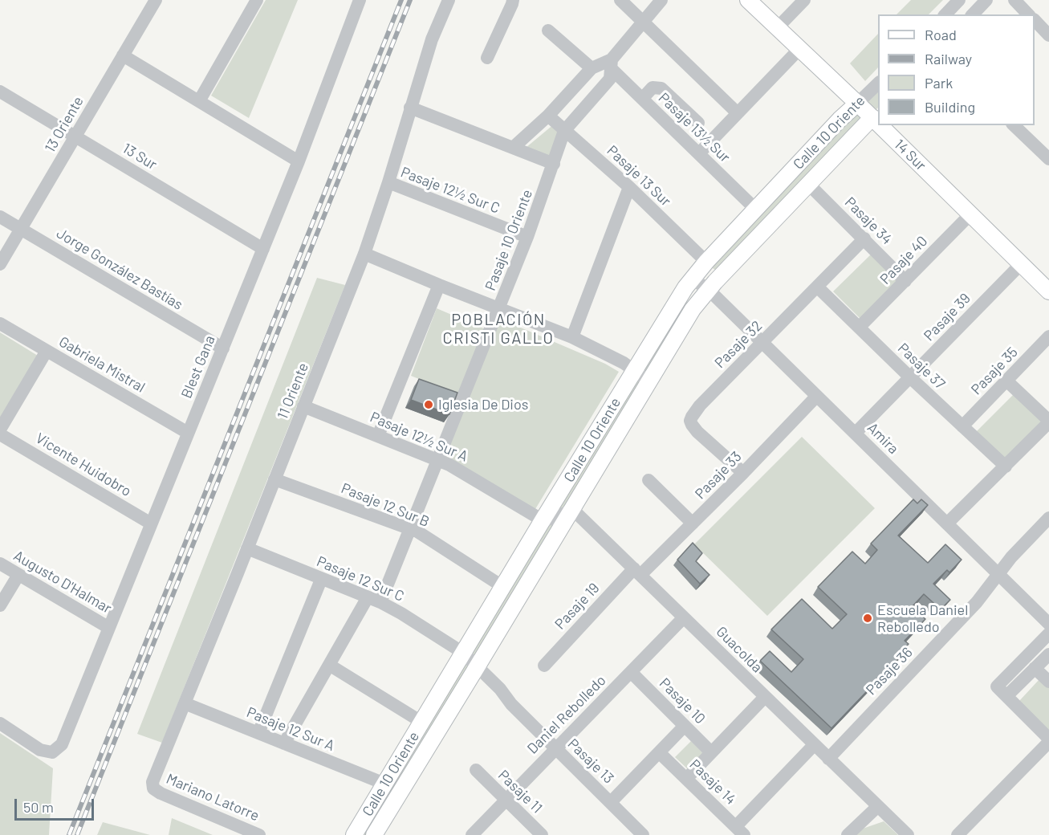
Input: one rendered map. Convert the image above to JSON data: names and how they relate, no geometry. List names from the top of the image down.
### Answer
{
  "streets": {
    "main road": ["Calle 10 Oriente", "14 Sur"],
    "street": [
      "13 Oriente",
      "Pasaje 13½ Sur",
      "13 Sur",
      "Pasaje 13 Sur",
      "Pasaje 12½ Sur C",
      "Pasaje 34",
      "Pasaje 10 Oriente",
      "Pasaje 40",
      "Jorge González Bastías",
      "Pasaje 39",
      "Pasaje 32",
      "Gabriela Mistral",
      "Pasaje 37",
      "Blest Gana",
      "Pasaje 35",
      "11 Oriente",
      "Pasaje 12½ Sur A",
      "Amira",
      "Vicente Huidobro",
      "Pasaje 33",
      "Pasaje 12 Sur B",
      "Pasaje 12 Sur C",
      "Augusto D'Halmar",
      "Pasaje 19",
      "Guacolda",
      "Pasaje 36",
      "Pasaje 10",
      "Daniel Rebolledo",
      "Pasaje 12 Sur A",
      "Pasaje 13",
      "Pasaje 14",
      "Pasaje 11",
      "Mariano Latorre"
    ]
  },
  "crossings": [
    ["13 Oriente", "13 Sur"],
    ["13 Oriente", "Jorge González Bastías"],
    ["Pasaje 13½ Sur", "Calle 10 Oriente"],
    ["Pasaje 13½ Sur", "Pasaje 10 Oriente"],
    ["Calle 10 Oriente", "14 Sur"],
    ["Calle 10 Oriente", "Pasaje 13 Sur"],
    ["Calle 10 Oriente", "Pasaje 34"],
    ["Calle 10 Oriente", "Pasaje 12½ Sur A"],
    ["Calle 10 Oriente", "Amira"],
    ["Calle 10 Oriente", "Pasaje 12 Sur B"],
    ["Calle 10 Oriente", "Pasaje 12 Sur C"],
    ["Calle 10 Oriente", "Guacolda"],
    ["Calle 10 Oriente", "Pasaje 12 Sur A"],
    ["Calle 10 Oriente", "Pasaje 13"],
    ["14 Sur", "Pasaje 40"],
    ["14 Sur", "Pasaje 39"],
    ["13 Sur", "Blest Gana"],
    ["Pasaje 13 Sur", "Pasaje 10 Oriente"],
    ["Pasaje 12½ Sur C", "Pasaje 10 Oriente"],
    ["Pasaje 12½ Sur C", "11 Oriente"],
    ["Pasaje 34", "Pasaje 40"],
    ["Pasaje 34", "Pasaje 32"],
    ["Pasaje 10 Oriente", "Pasaje 12½ Sur A"],
    ["Pasaje 10 Oriente", "Pasaje 12 Sur B"],
    ["Pasaje 10 Oriente", "Pasaje 12 Sur C"],
    ["Pasaje 40", "Pasaje 37"],
    ["Jorge González Bastías", "Blest Gana"],
    ["Pasaje 39", "Pasaje 37"],
    ["Pasaje 39", "Amira"],
    ["Pasaje 32", "Pasaje 37"],
    ["Pasaje 32", "Amira"],
    ["Pasaje 32", "Pasaje 33"],
    ["Gabriela Mistral", "Blest Gana"],
    ["Pasaje 37", "Pasaje 35"],
    ["Blest Gana", "Vicente Huidobro"],
    ["Blest Gana", "Augusto D'Halmar"],
    ["11 Oriente", "Pasaje 12½ Sur A"],
    ["11 Oriente", "Pasaje 12 Sur B"],
    ["11 Oriente", "Pasaje 12 Sur C"],
    ["11 Oriente", "Pasaje 12 Sur A"],
    ["11 Oriente", "Mariano Latorre"],
    ["Amira", "Pasaje 33"],
    ["Amira", "Pasaje 36"],
    ["Pasaje 33", "Pasaje 19"],
    ["Pasaje 33", "Guacolda"],
    ["Pasaje 12 Sur C", "Pasaje 13"],
    ["Pasaje 19", "Guacolda"],
    ["Guacolda", "Pasaje 36"],
    ["Guacolda", "Daniel Rebolledo"],
    ["Pasaje 10", "Daniel Rebolledo"],
    ["Daniel Rebolledo", "Pasaje 13"],
    ["Daniel Rebolledo", "Pasaje 11"]
  ],
  "districts": ["POBLACIÓN CRISTI GALLO"],
  "places": ["Iglesia De Dios", "Escuela Daniel Rebolledo"],
  "legend": [
    "Road",
    "Railway",
    "Park",
    "Building"
  ],
  "scale_bar": "50 m"
}
